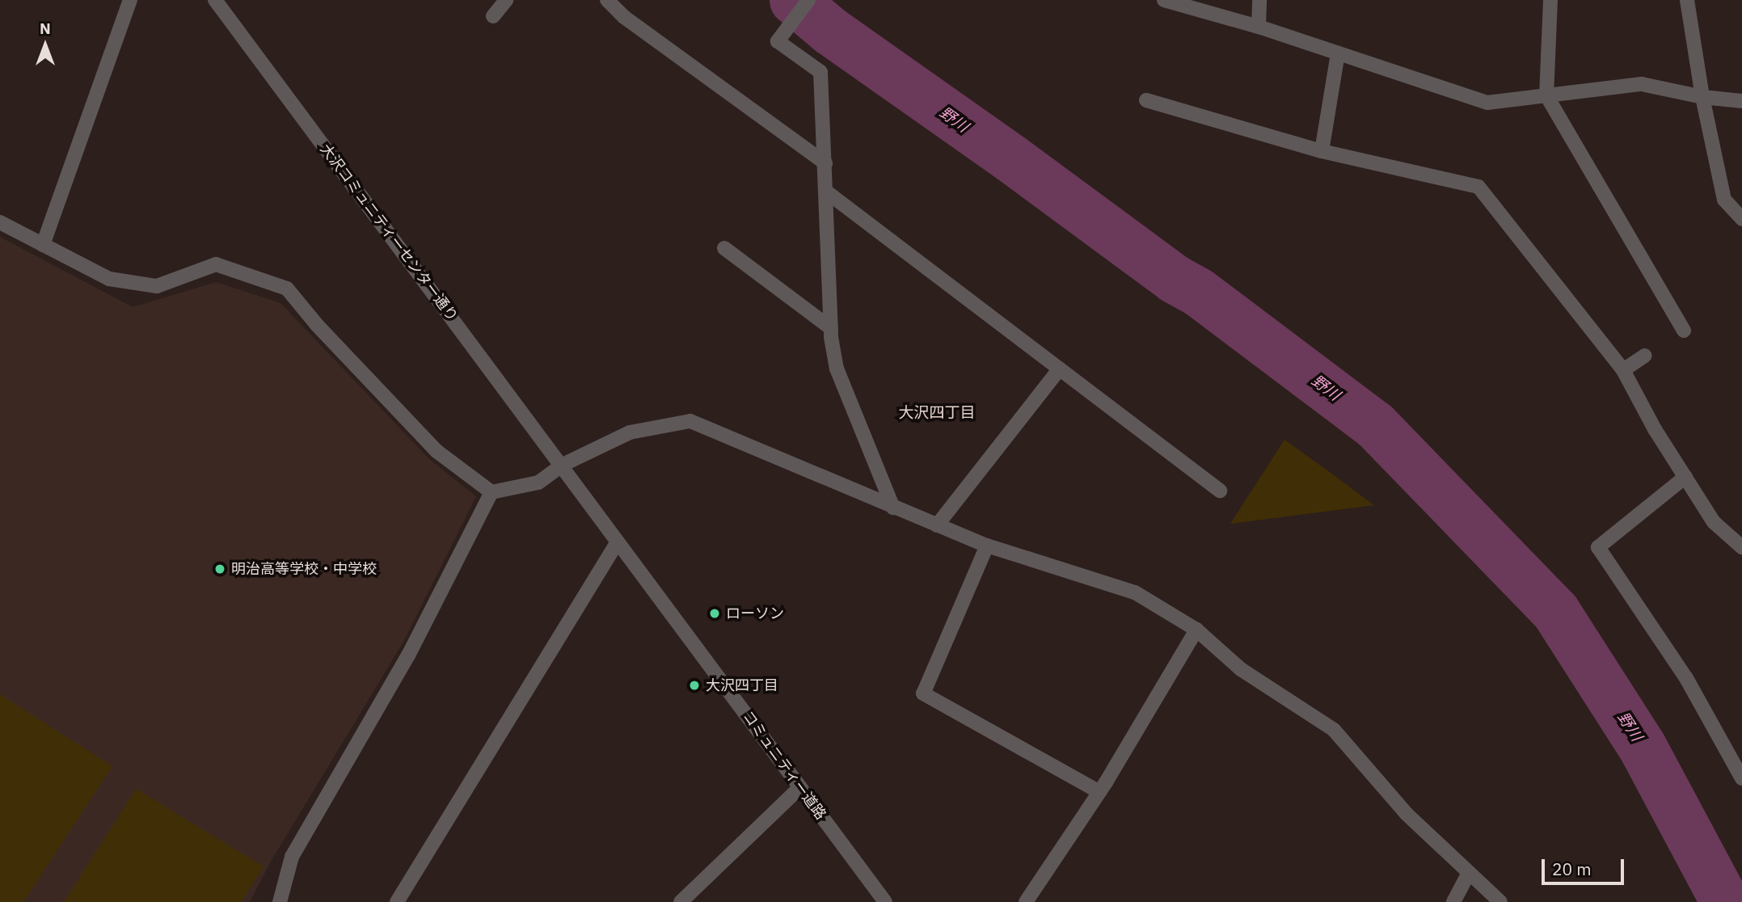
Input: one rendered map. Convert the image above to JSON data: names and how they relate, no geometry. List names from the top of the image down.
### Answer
{
  "streets": {
    "street": ["大沢コミュニティーセンター通り", "コミュニティー道路"]
  },
  "crossings": [
    ["大沢コミュニティーセンター通り", "コミュニティー道路"]
  ],
  "districts": ["大沢四丁目"],
  "water": ["野川"],
  "places": ["明治高等学校・中学校", "ローソン", "大沢四丁目"],
  "scale_bar": "20 m",
  "north": "top"
}
